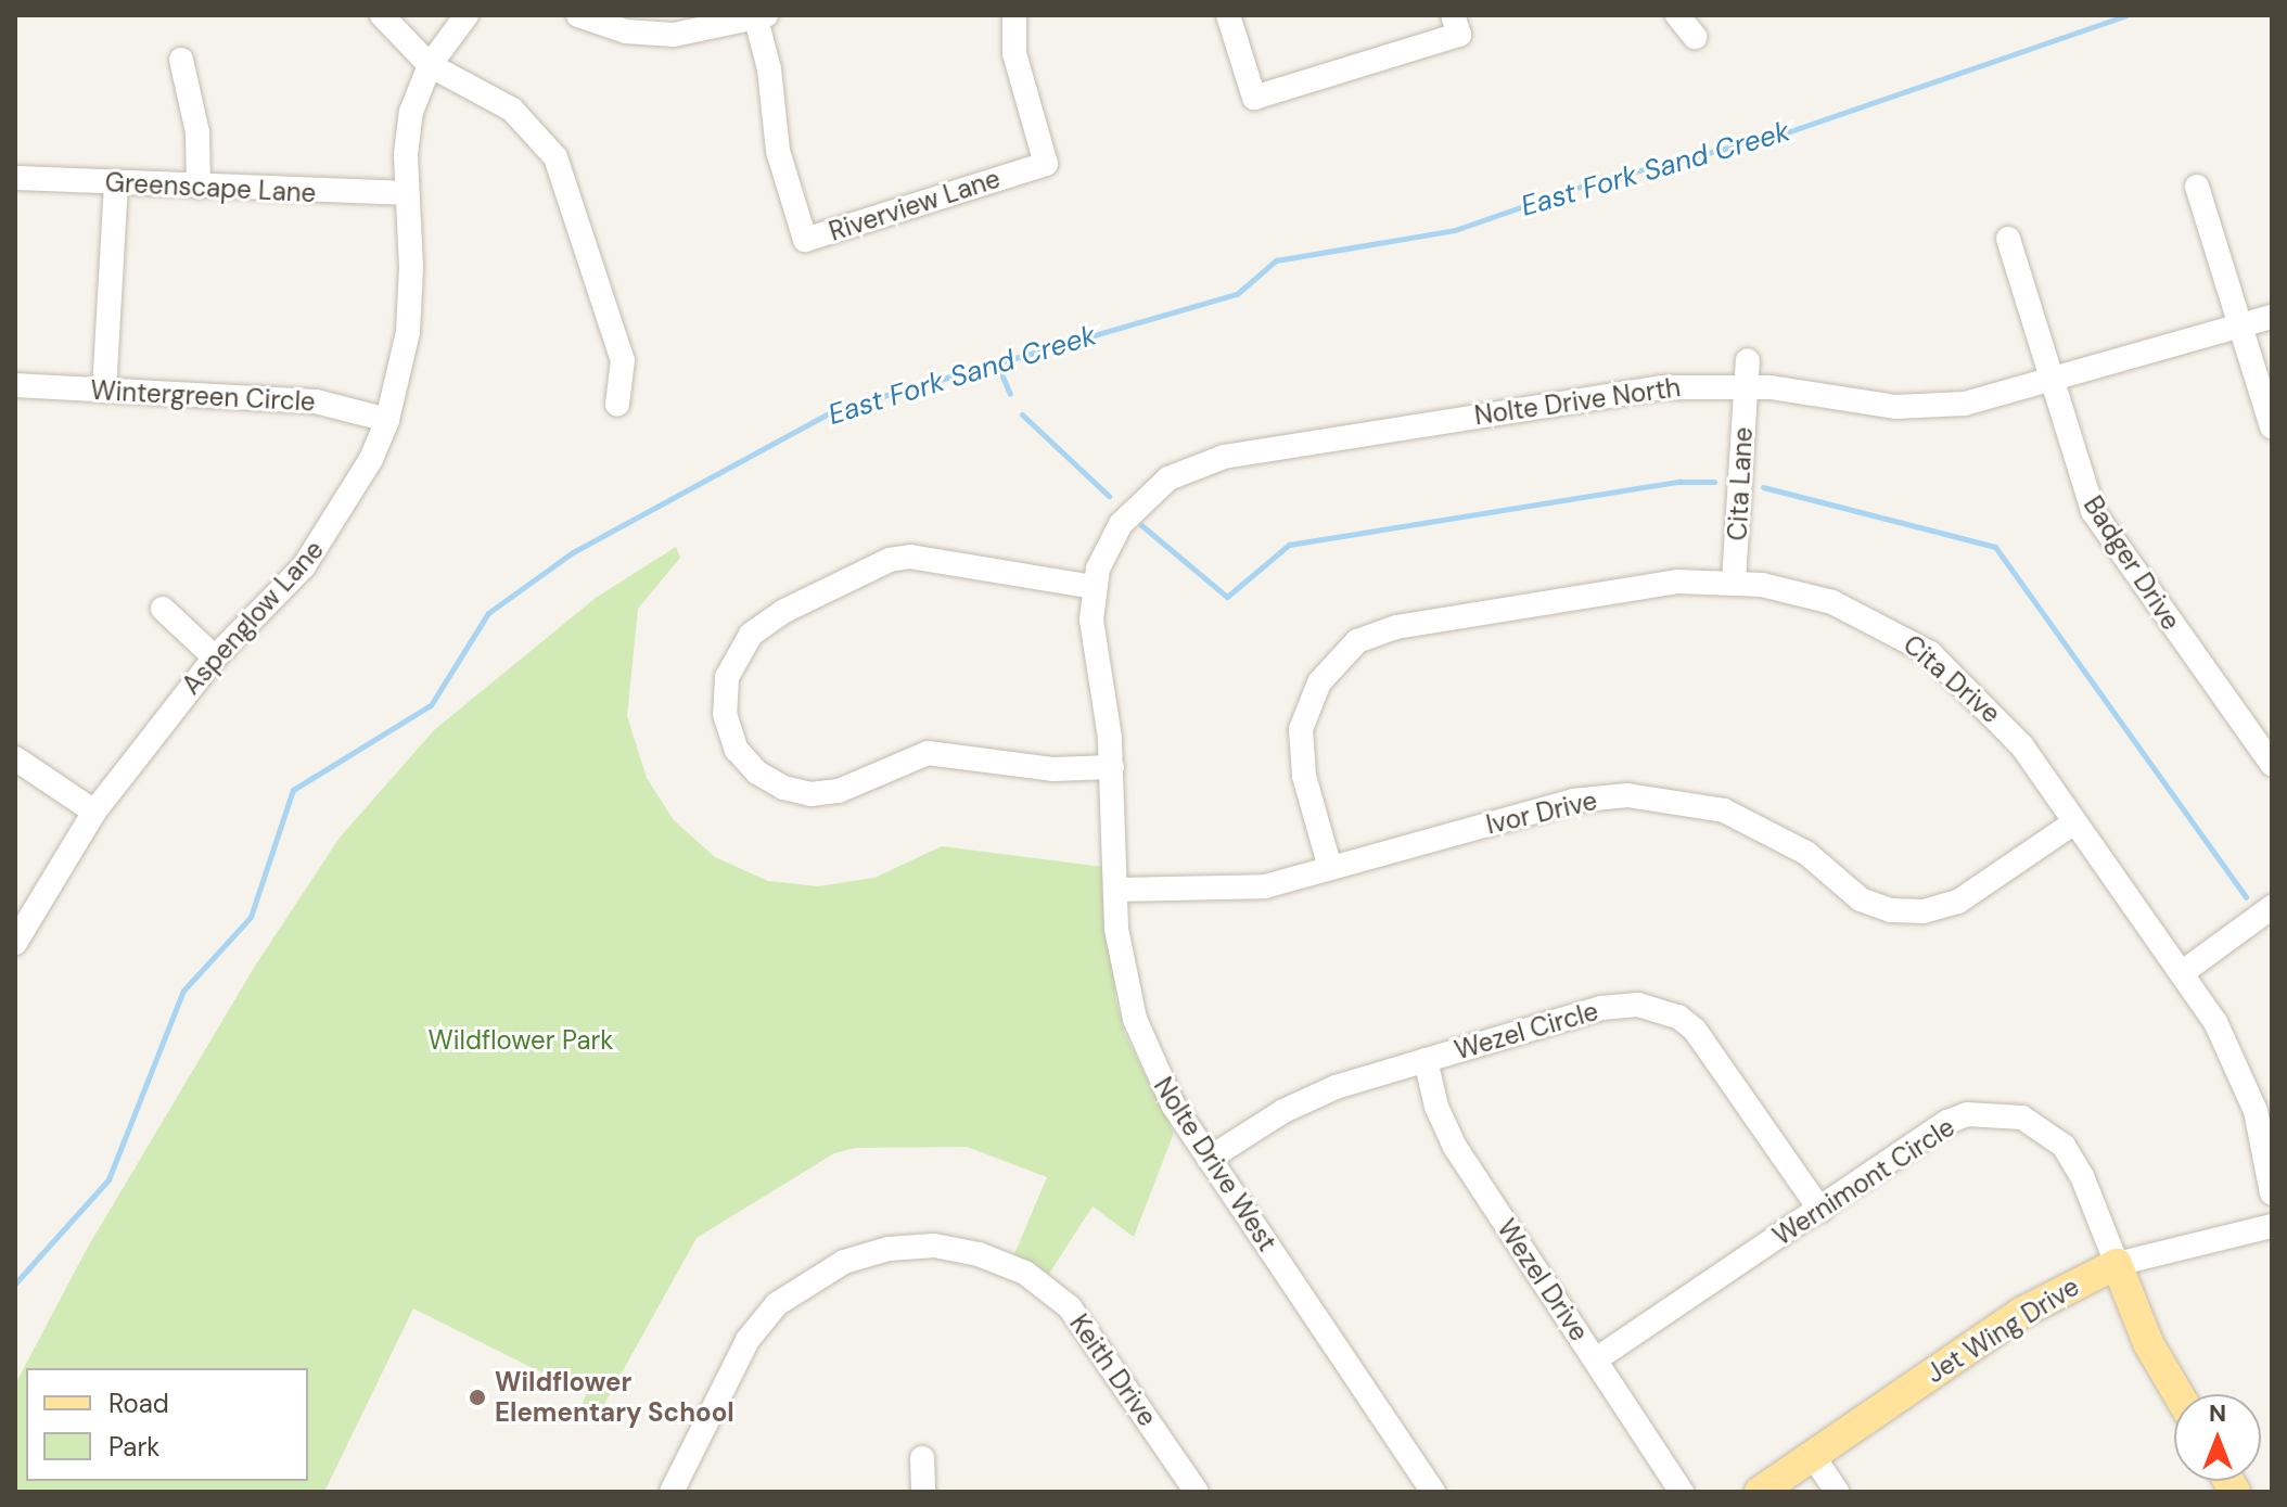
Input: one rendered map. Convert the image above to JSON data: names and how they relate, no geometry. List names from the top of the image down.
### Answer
{
  "streets": {
    "main road": ["Wernimont Circle", "Jet Wing Drive"],
    "street": [
      "Greenscape Lane",
      "Riverview Lane",
      "Wintergreen Circle",
      "Nolte Drive North",
      "Cita Lane",
      "Badger Drive",
      "Aspenglow Lane",
      "Cita Drive",
      "Ivor Drive",
      "Wezel Circle",
      "Nolte Drive West",
      "Wezel Drive",
      "Keith Drive"
    ]
  },
  "crossings": [
    ["Greenscape Lane", "Aspenglow Lane"],
    ["Wintergreen Circle", "Aspenglow Lane"],
    ["Nolte Drive North", "Cita Lane"],
    ["Nolte Drive North", "Badger Drive"],
    ["Nolte Drive North", "Nolte Drive West"],
    ["Cita Lane", "Cita Drive"],
    ["Cita Drive", "Ivor Drive"],
    ["Ivor Drive", "Nolte Drive West"],
    ["Wezel Circle", "Nolte Drive West"],
    ["Wezel Circle", "Wernimont Circle"],
    ["Wezel Circle", "Wezel Drive"],
    ["Wernimont Circle", "Wezel Drive"],
    ["Wernimont Circle", "Jet Wing Drive"]
  ],
  "water": ["East Fork Sand Creek"],
  "parks": ["Wildflower Park"],
  "places": ["Wildflower Elementary School"],
  "legend": ["Road", "Park"],
  "north": "top"
}
